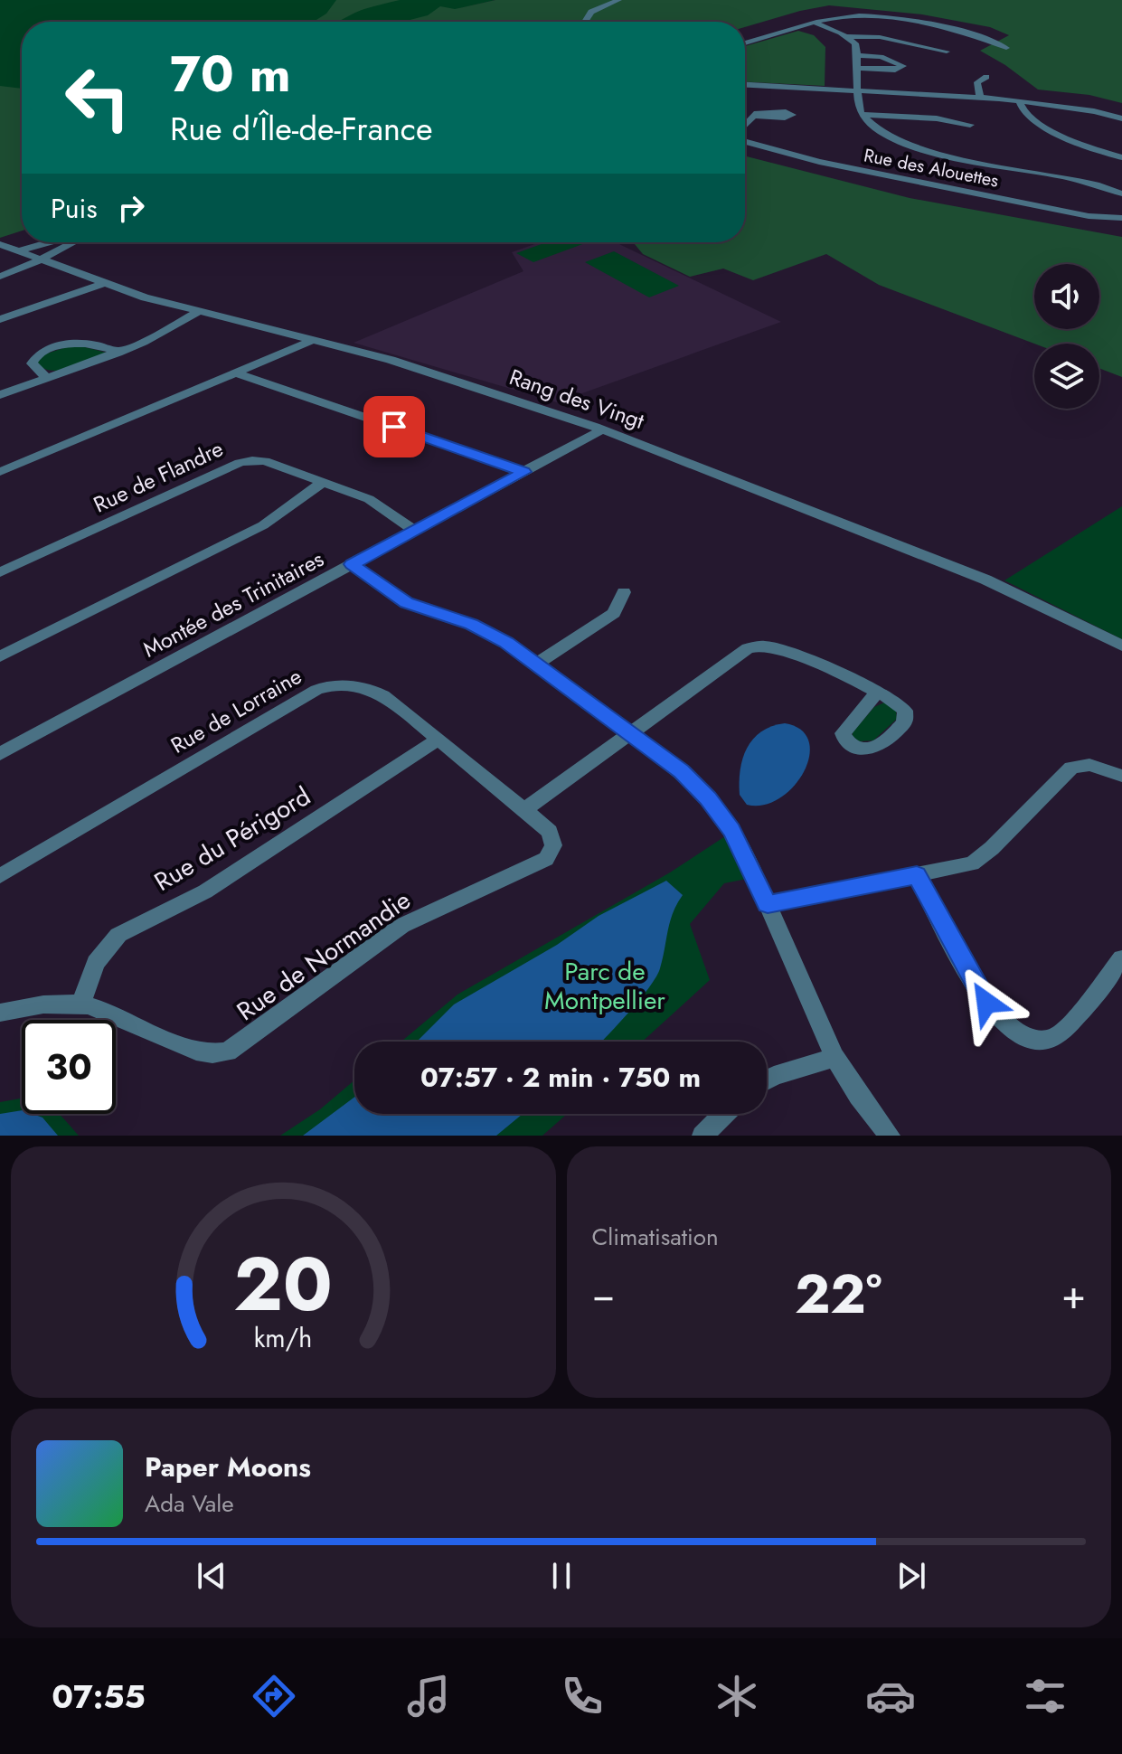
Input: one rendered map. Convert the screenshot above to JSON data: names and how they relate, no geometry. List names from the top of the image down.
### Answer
{
  "streets": {
    "street": [
      "Rue des Alouettes",
      "Rang des Vingt",
      "Rue de Flandre",
      "Montée des Trinitaires",
      "Rue de Lorraine",
      "Rue du Périgord",
      "Rue de Normandie"
    ]
  },
  "crossings": [
    ["Rang des Vingt", "Montée des Trinitaires"],
    ["Rue de Flandre", "Montée des Trinitaires"],
    ["Rue de Lorraine", "Rue du Périgord"],
    ["Rue de Lorraine", "Rue de Normandie"],
    ["Rue du Périgord", "Rue de Normandie"]
  ],
  "parks": ["Parc de Montpellier"],
  "page": {
    "turn": ["70 m", "Rue d'Île-de-France"],
    "then": "Puis",
    "limit": "30",
    "trip": "07:57 · 2 min · 750 m",
    "tile": "Climatisation",
    "heat": ["−", "22°", "+"],
    "song": ["Paper Moons", "Ada Vale"],
    "tabs": "07:55",
    "gauge": ["20", "km/h"]
  }
}
